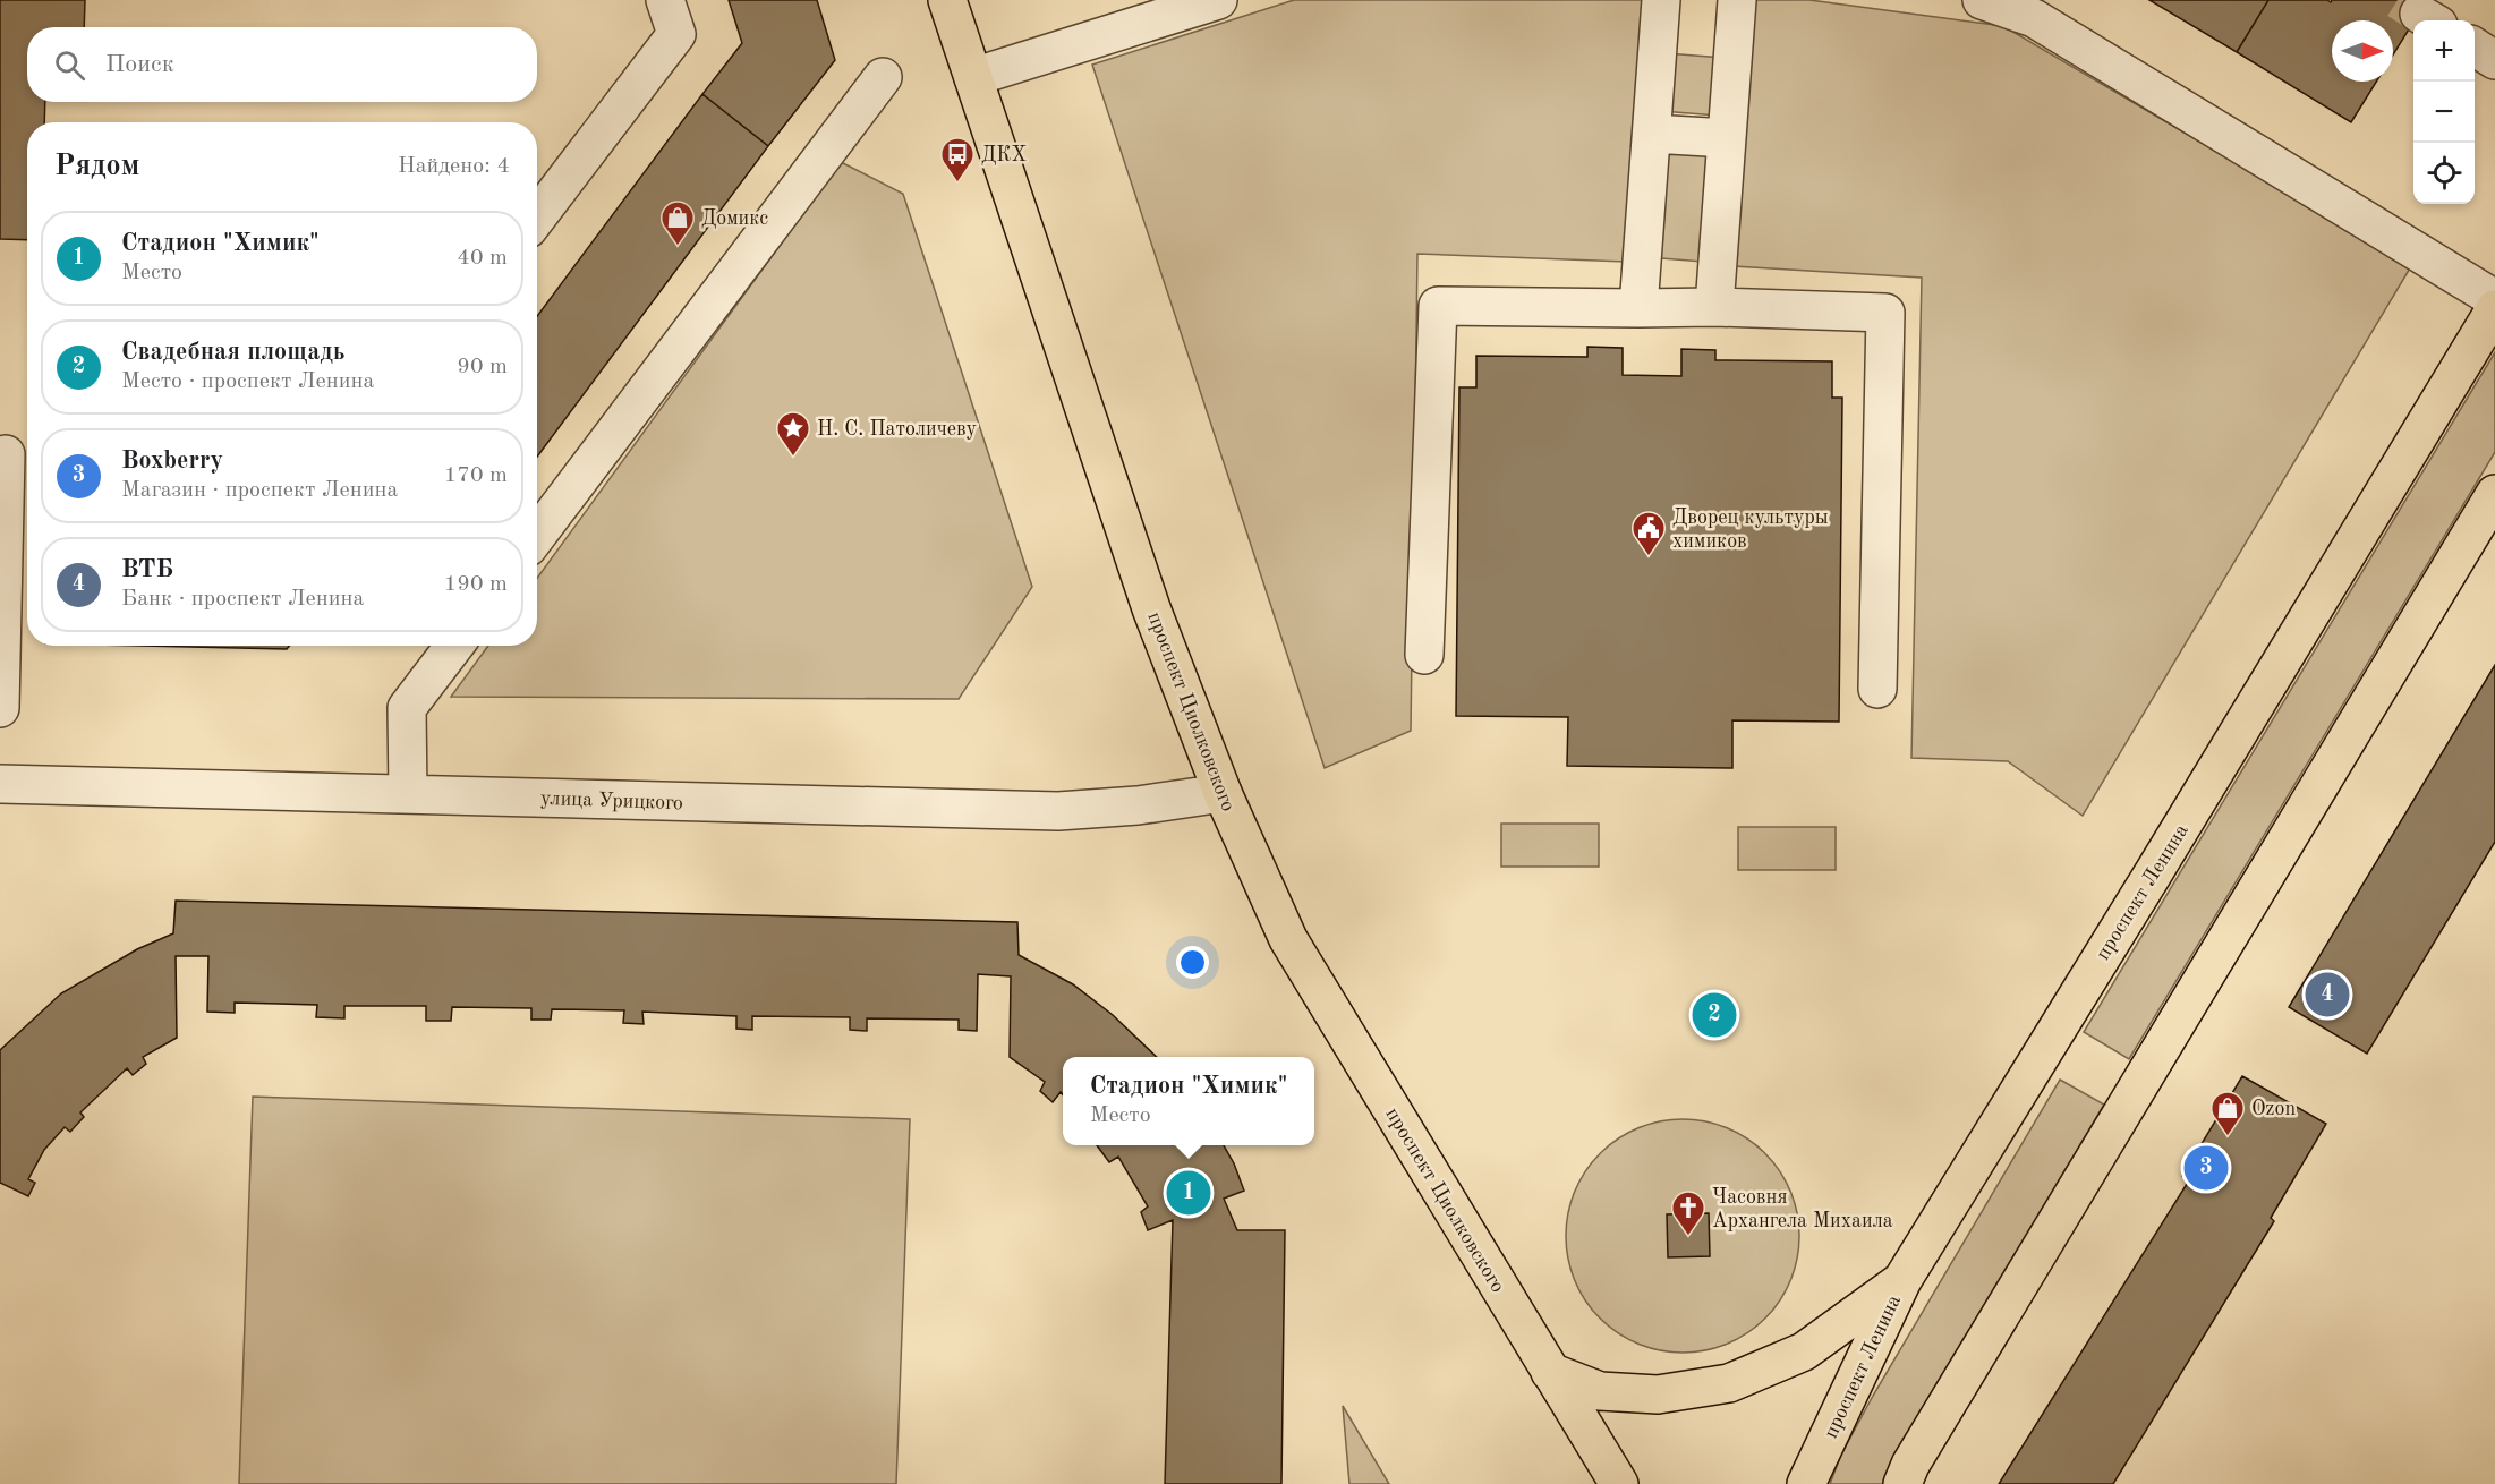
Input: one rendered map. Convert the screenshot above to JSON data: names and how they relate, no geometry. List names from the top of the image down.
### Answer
{
  "streets": {
    "main road": ["проспект Циолковского", "проспект Ленина"],
    "street": ["улица Урицкого"]
  },
  "crossings": [
    ["проспект Циолковского", "улица Урицкого"]
  ],
  "places": {
    "bus stop": ["ДКХ"],
    "shop": ["Домикс", "Ozon"],
    "place": ["Н. С. Патоличеву"],
    "public building": ["Дворец культуры химиков"],
    "church": ["Часовня Архангела Михаила"]
  },
  "north": "right",
  "page": {
    "map_buttons": ["+", "−"],
    "search": "Поиск",
    "heading": ["Рядом", "Найдено: 4"],
    "list": [
      {
        "mark": "1",
        "name": "Стадион \"Химик\"",
        "note": "Место",
        "value": "40 m"
      },
      {
        "mark": "2",
        "name": "Свадебная площадь",
        "note": "Место · проспект Ленина",
        "value": "90 m"
      },
      {
        "mark": "3",
        "name": "Boxberry",
        "note": "Магазин · проспект Ленина",
        "value": "170 m"
      },
      {
        "mark": "4",
        "name": "ВТБ",
        "note": "Банк · проспект Ленина",
        "value": "190 m"
      }
    ],
    "pins": [
      "4",
      "2",
      "3",
      "1"
    ],
    "popup": ["Стадион \"Химик\"", "Место"]
  }
}
